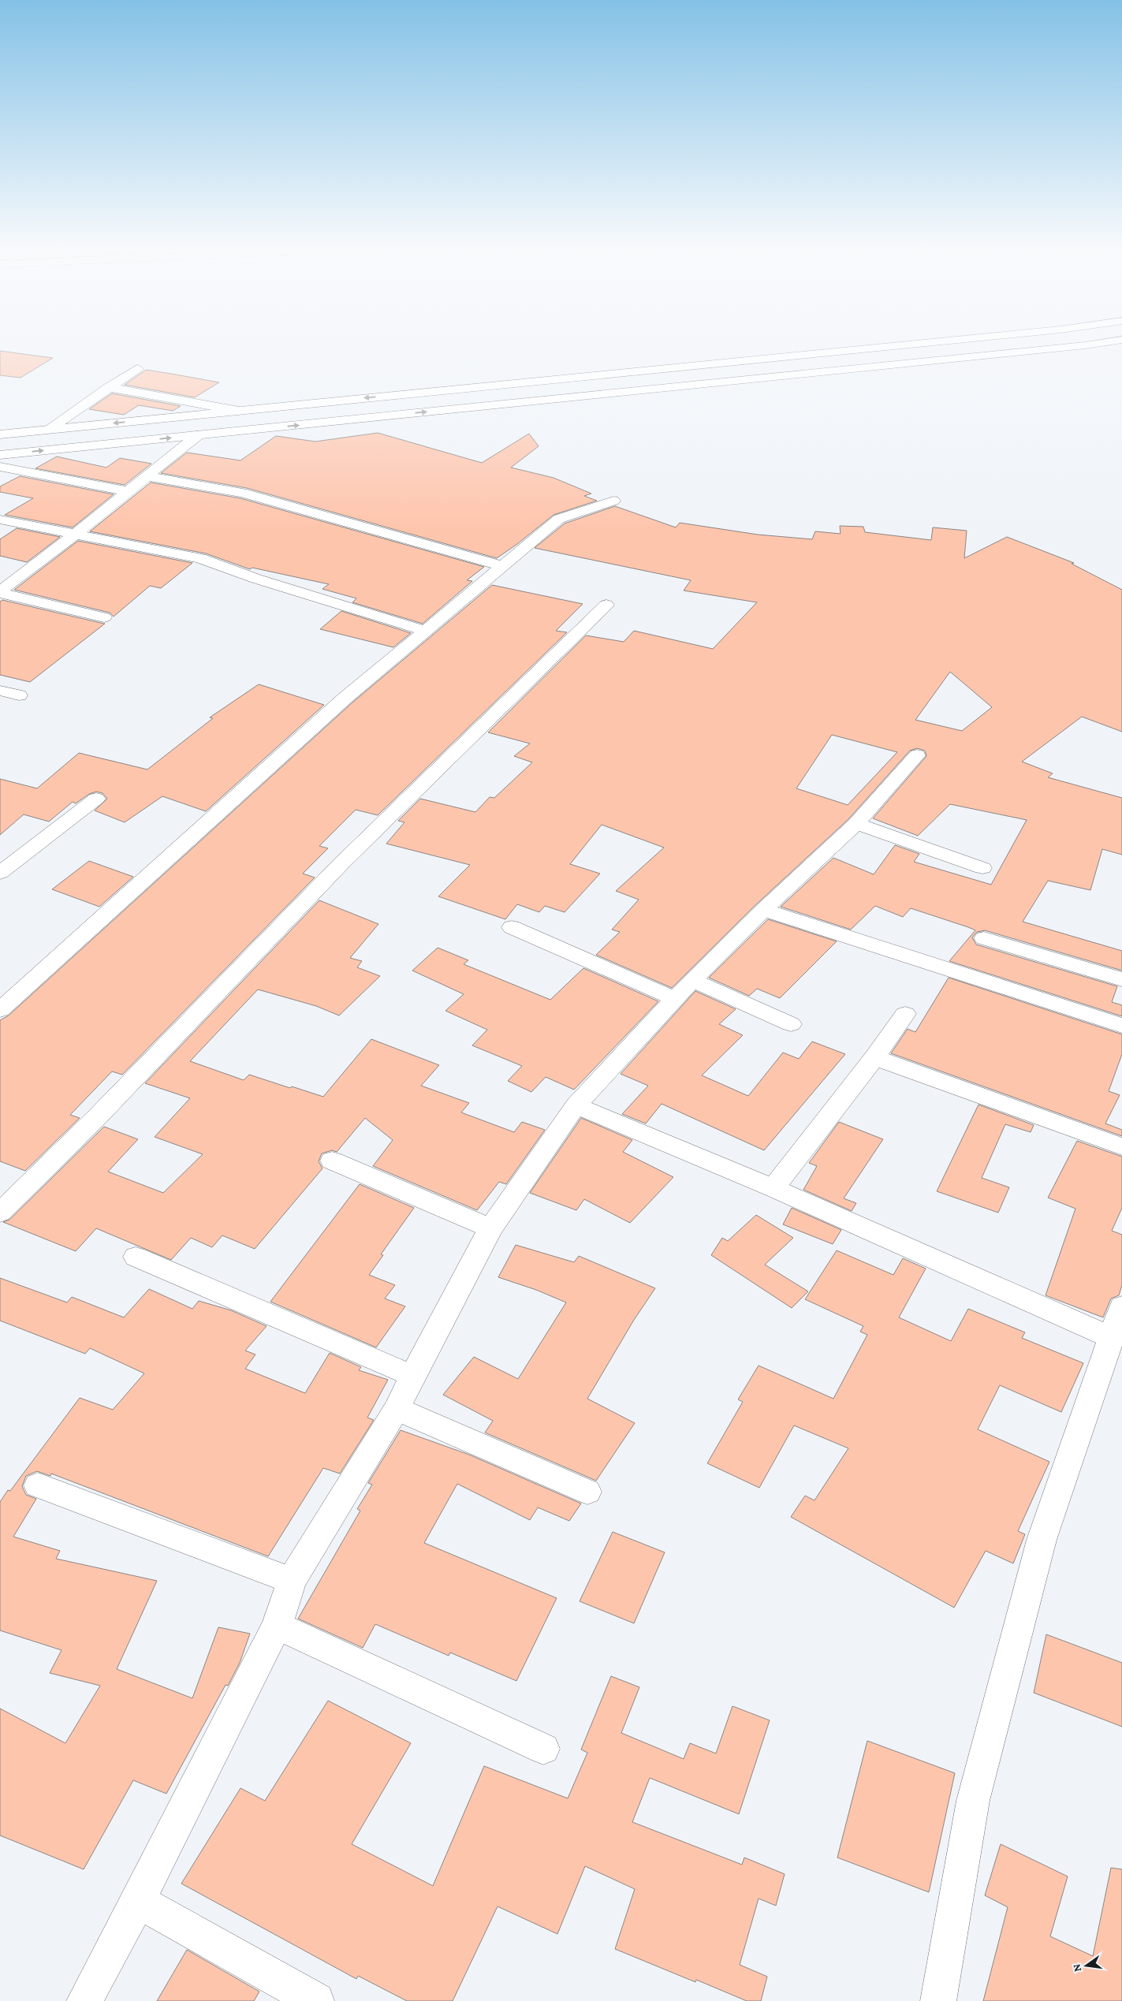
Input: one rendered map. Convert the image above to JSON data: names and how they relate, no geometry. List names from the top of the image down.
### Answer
{
  "north": "left"
}
